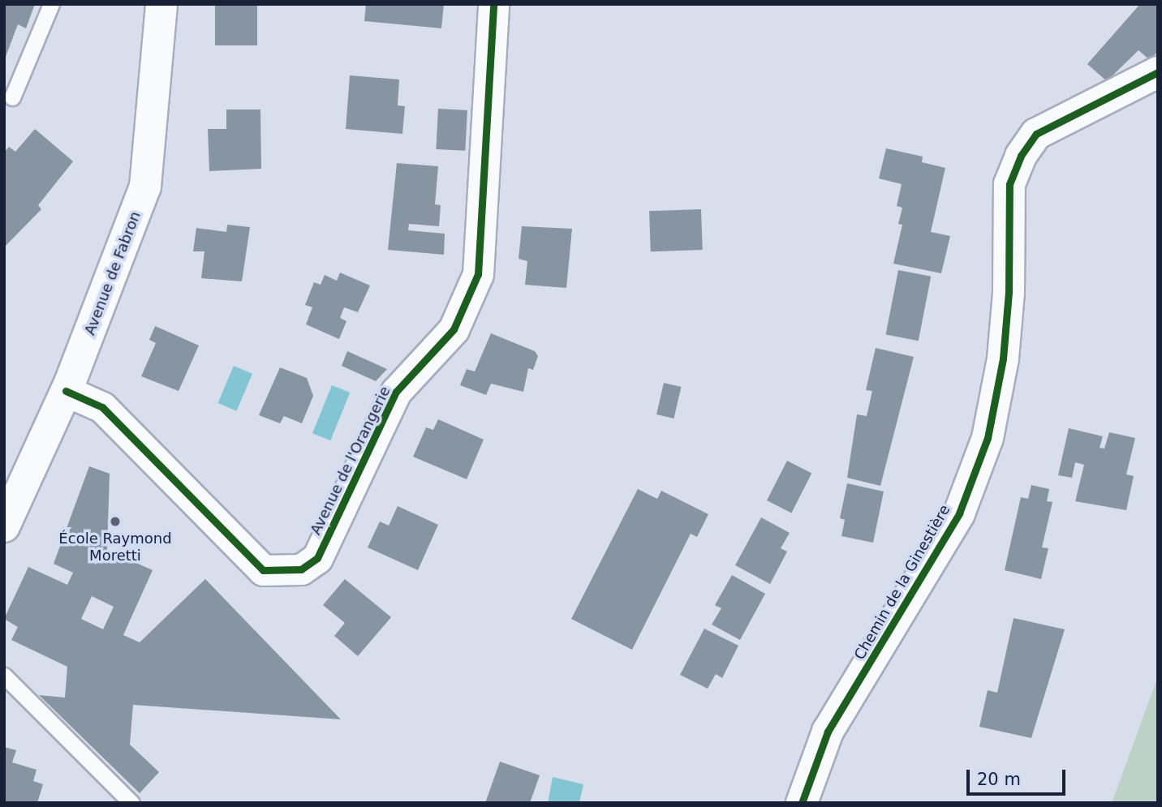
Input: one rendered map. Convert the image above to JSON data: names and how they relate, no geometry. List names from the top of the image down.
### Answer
{
  "streets": {
    "street": ["Avenue de Fabron", "Avenue de l'Orangerie", "Chemin de la Ginestière"]
  },
  "crossings": [
    ["Avenue de Fabron", "Avenue de l'Orangerie"]
  ],
  "places": ["École Raymond Moretti"],
  "scale_bar": "20 m"
}
